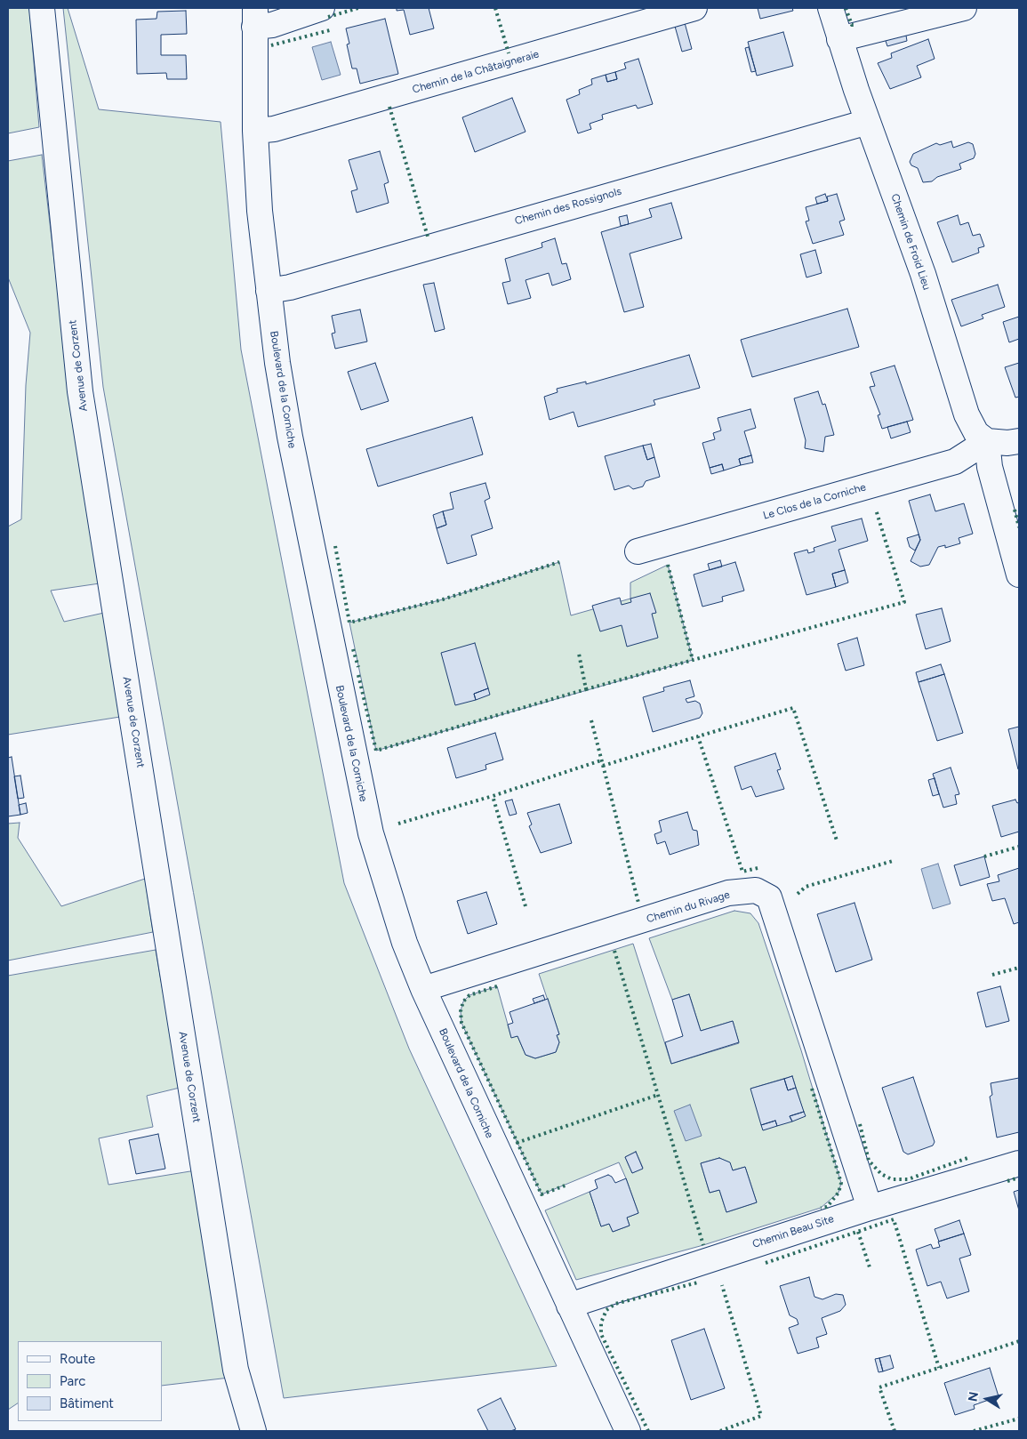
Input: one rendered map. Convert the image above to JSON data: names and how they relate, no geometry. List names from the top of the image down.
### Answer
{
  "streets": {
    "street": [
      "Chemin de la Châtaigneraie",
      "Chemin des Rossignols",
      "Chemin de Froid Lieu",
      "Avenue de Corzent",
      "Boulevard de la Corniche",
      "Le Clos de la Corniche",
      "Chemin du Rivage",
      "Chemin Beau Site"
    ]
  },
  "crossings": [
    ["Chemin de la Châtaigneraie", "Boulevard de la Corniche"],
    ["Chemin des Rossignols", "Chemin de Froid Lieu"],
    ["Chemin des Rossignols", "Boulevard de la Corniche"],
    ["Chemin de Froid Lieu", "Le Clos de la Corniche"],
    ["Boulevard de la Corniche", "Chemin du Rivage"],
    ["Boulevard de la Corniche", "Chemin Beau Site"],
    ["Chemin du Rivage", "Chemin Beau Site"]
  ],
  "legend": ["Route", "Parc", "Bâtiment"],
  "north": "left"
}
